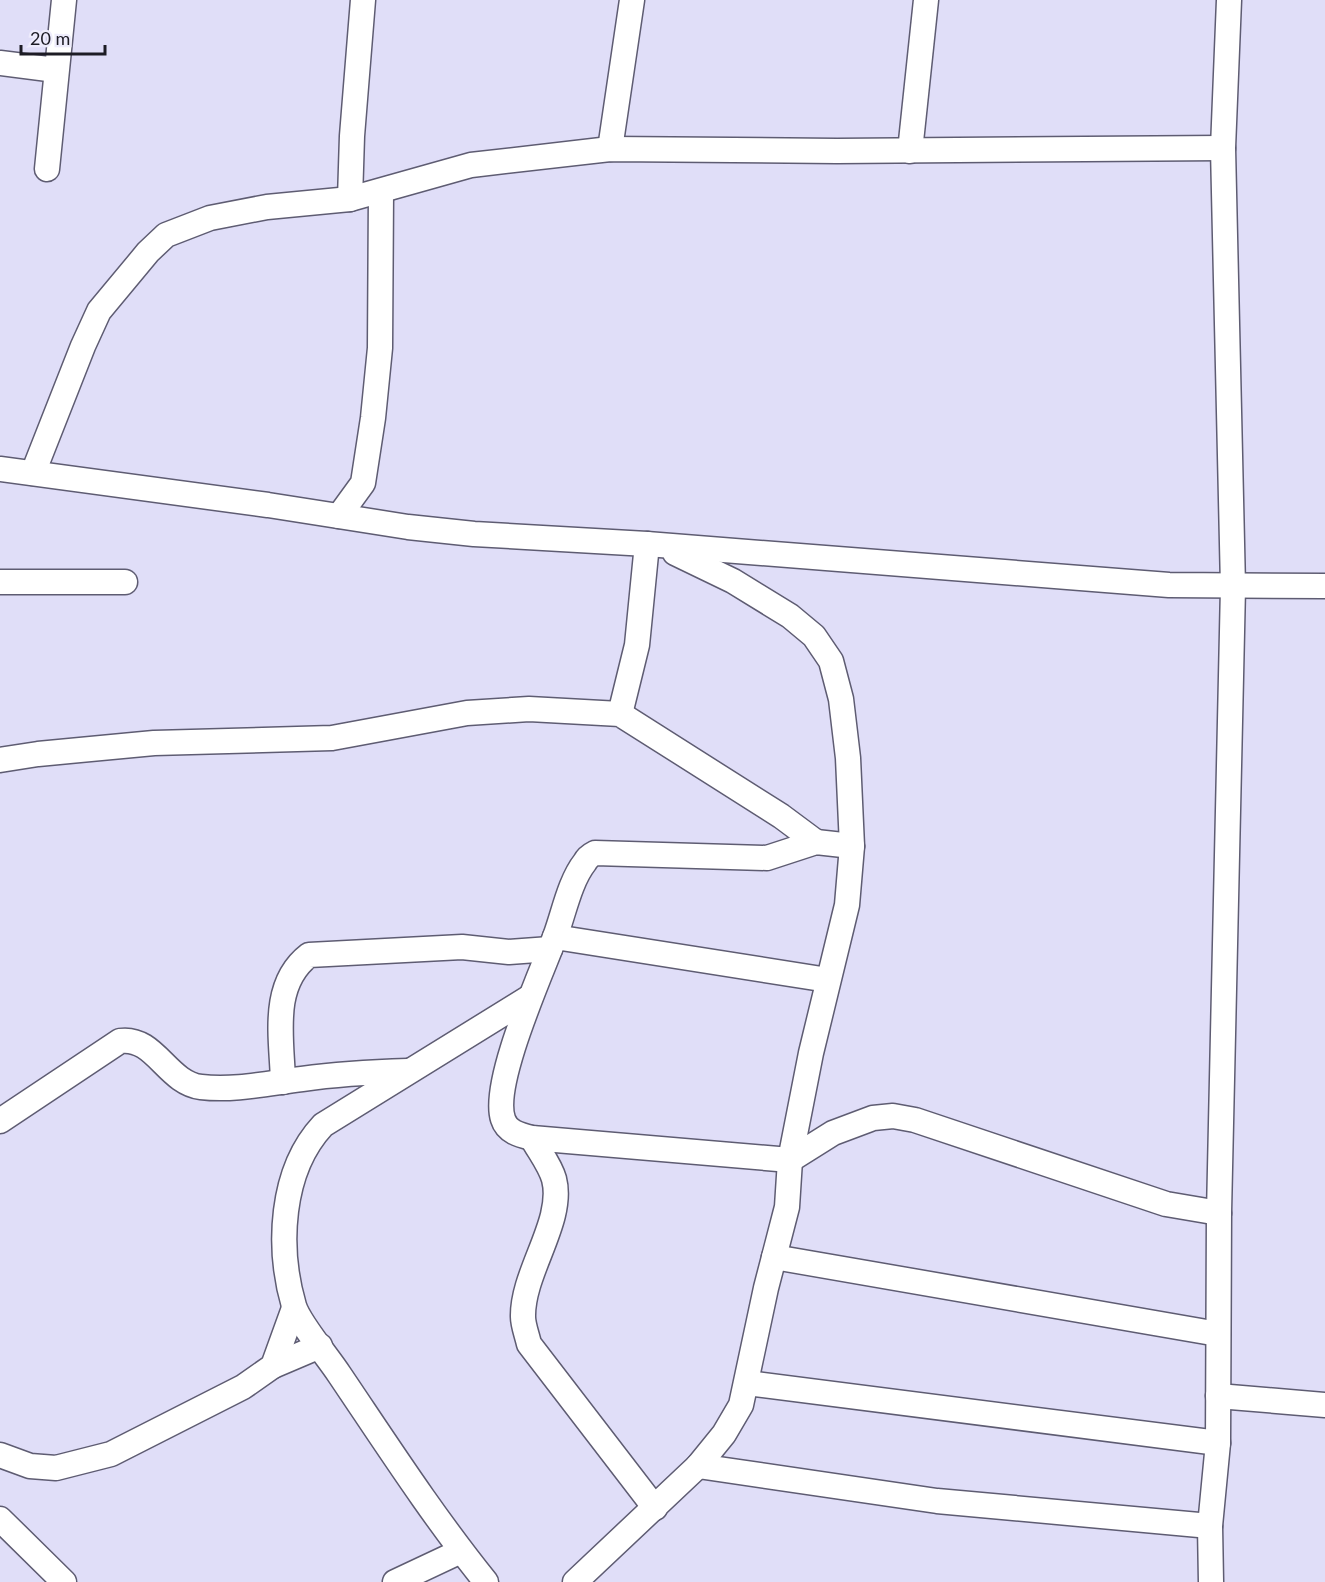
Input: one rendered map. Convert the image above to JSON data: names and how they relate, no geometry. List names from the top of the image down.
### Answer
{
  "scale_bar": "20 m"
}
